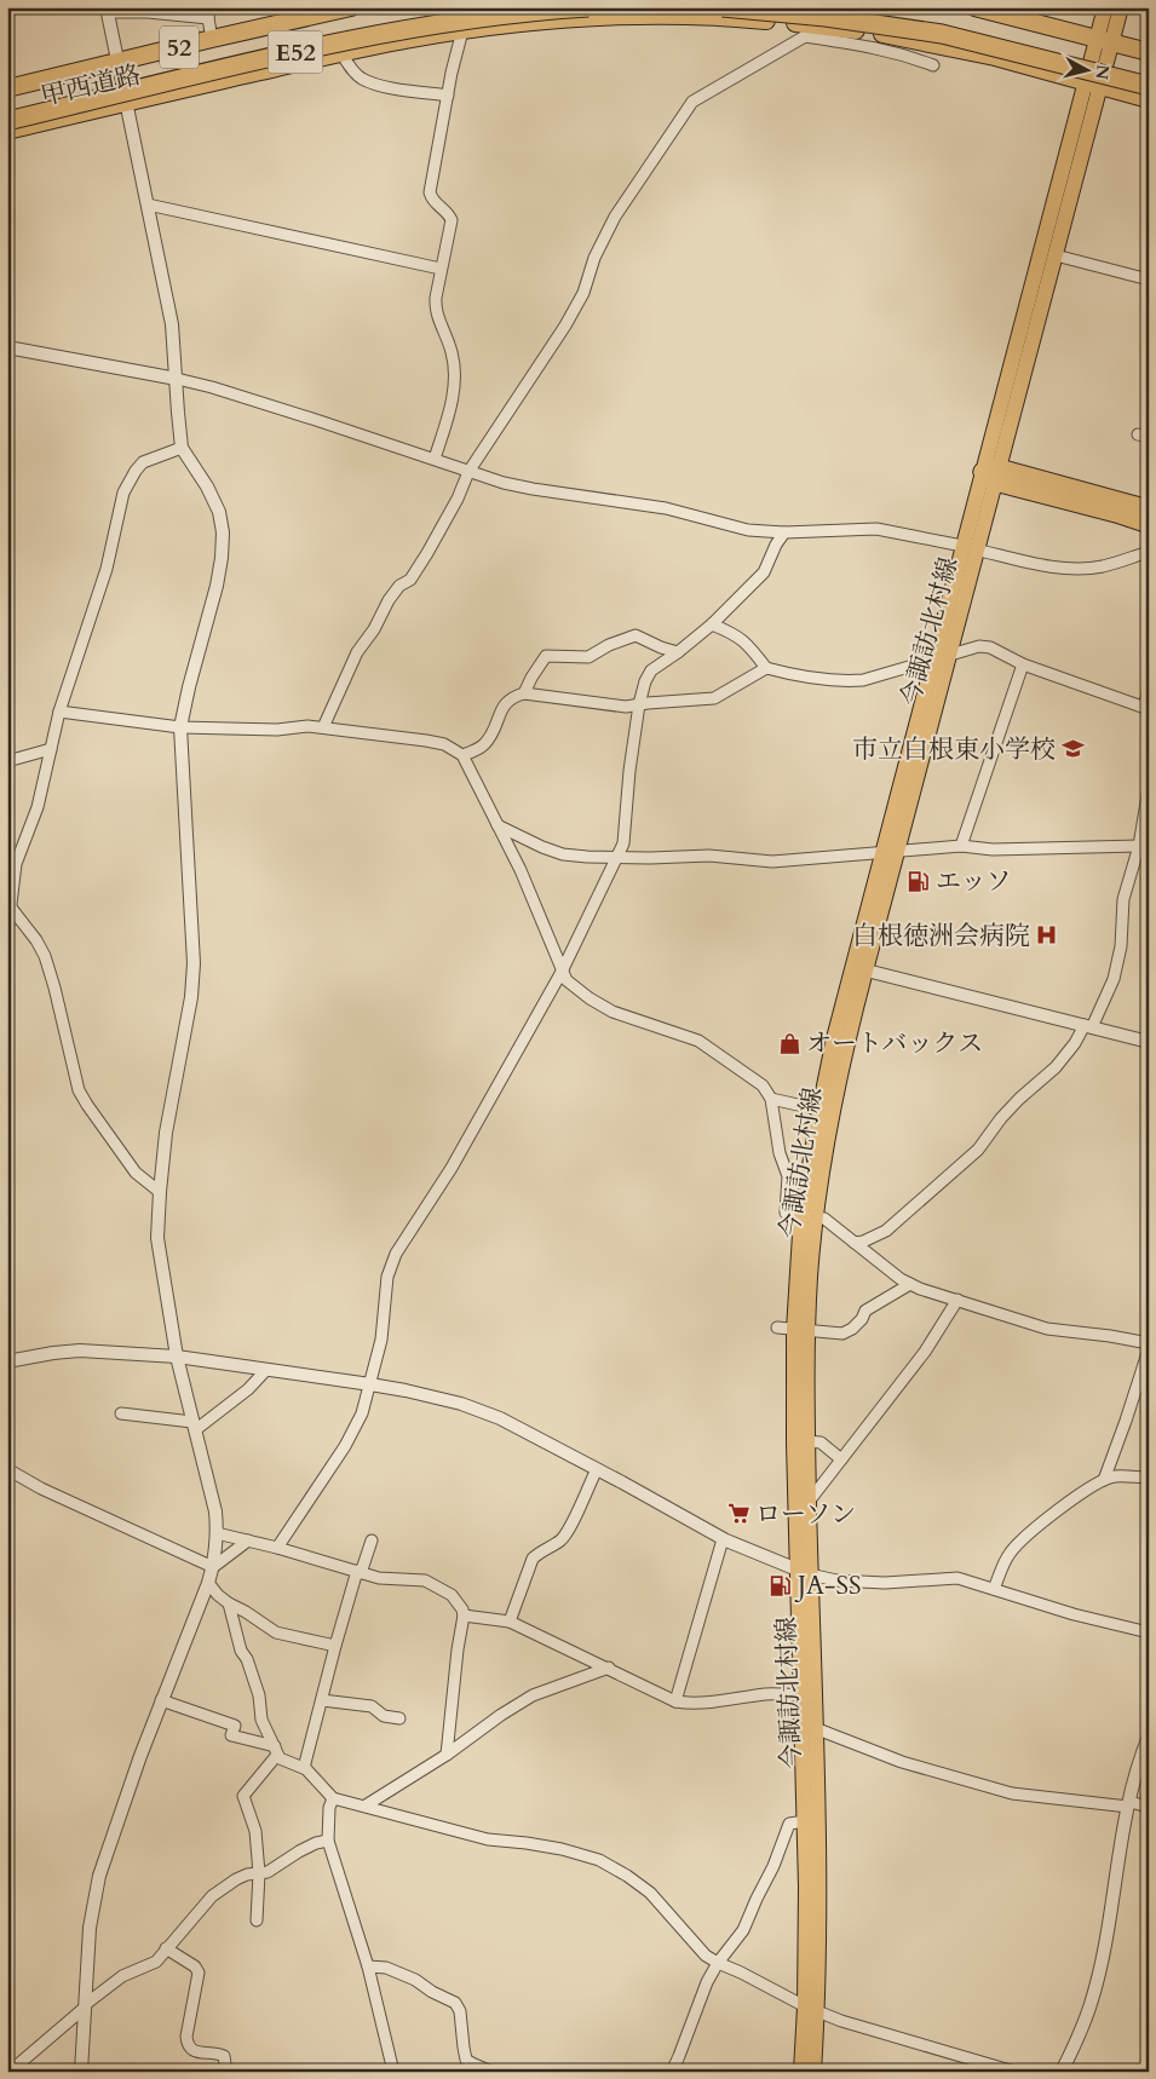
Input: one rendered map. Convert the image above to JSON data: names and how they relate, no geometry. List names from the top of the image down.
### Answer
{
  "streets": {
    "highway": ["52", "E52", "甲西道路"],
    "main road": ["今諏訪北村線"]
  },
  "crossings": [
    ["甲西道路", "今諏訪北村線"]
  ],
  "places": {
    "school or university": ["市立白根東小学校"],
    "fuel station": ["エッソ", "JA-SS"],
    "hospital": ["白根徳洲会病院"],
    "shop": ["オートバックス"],
    "supermarket": ["ローソン"]
  },
  "north": "right"
}
